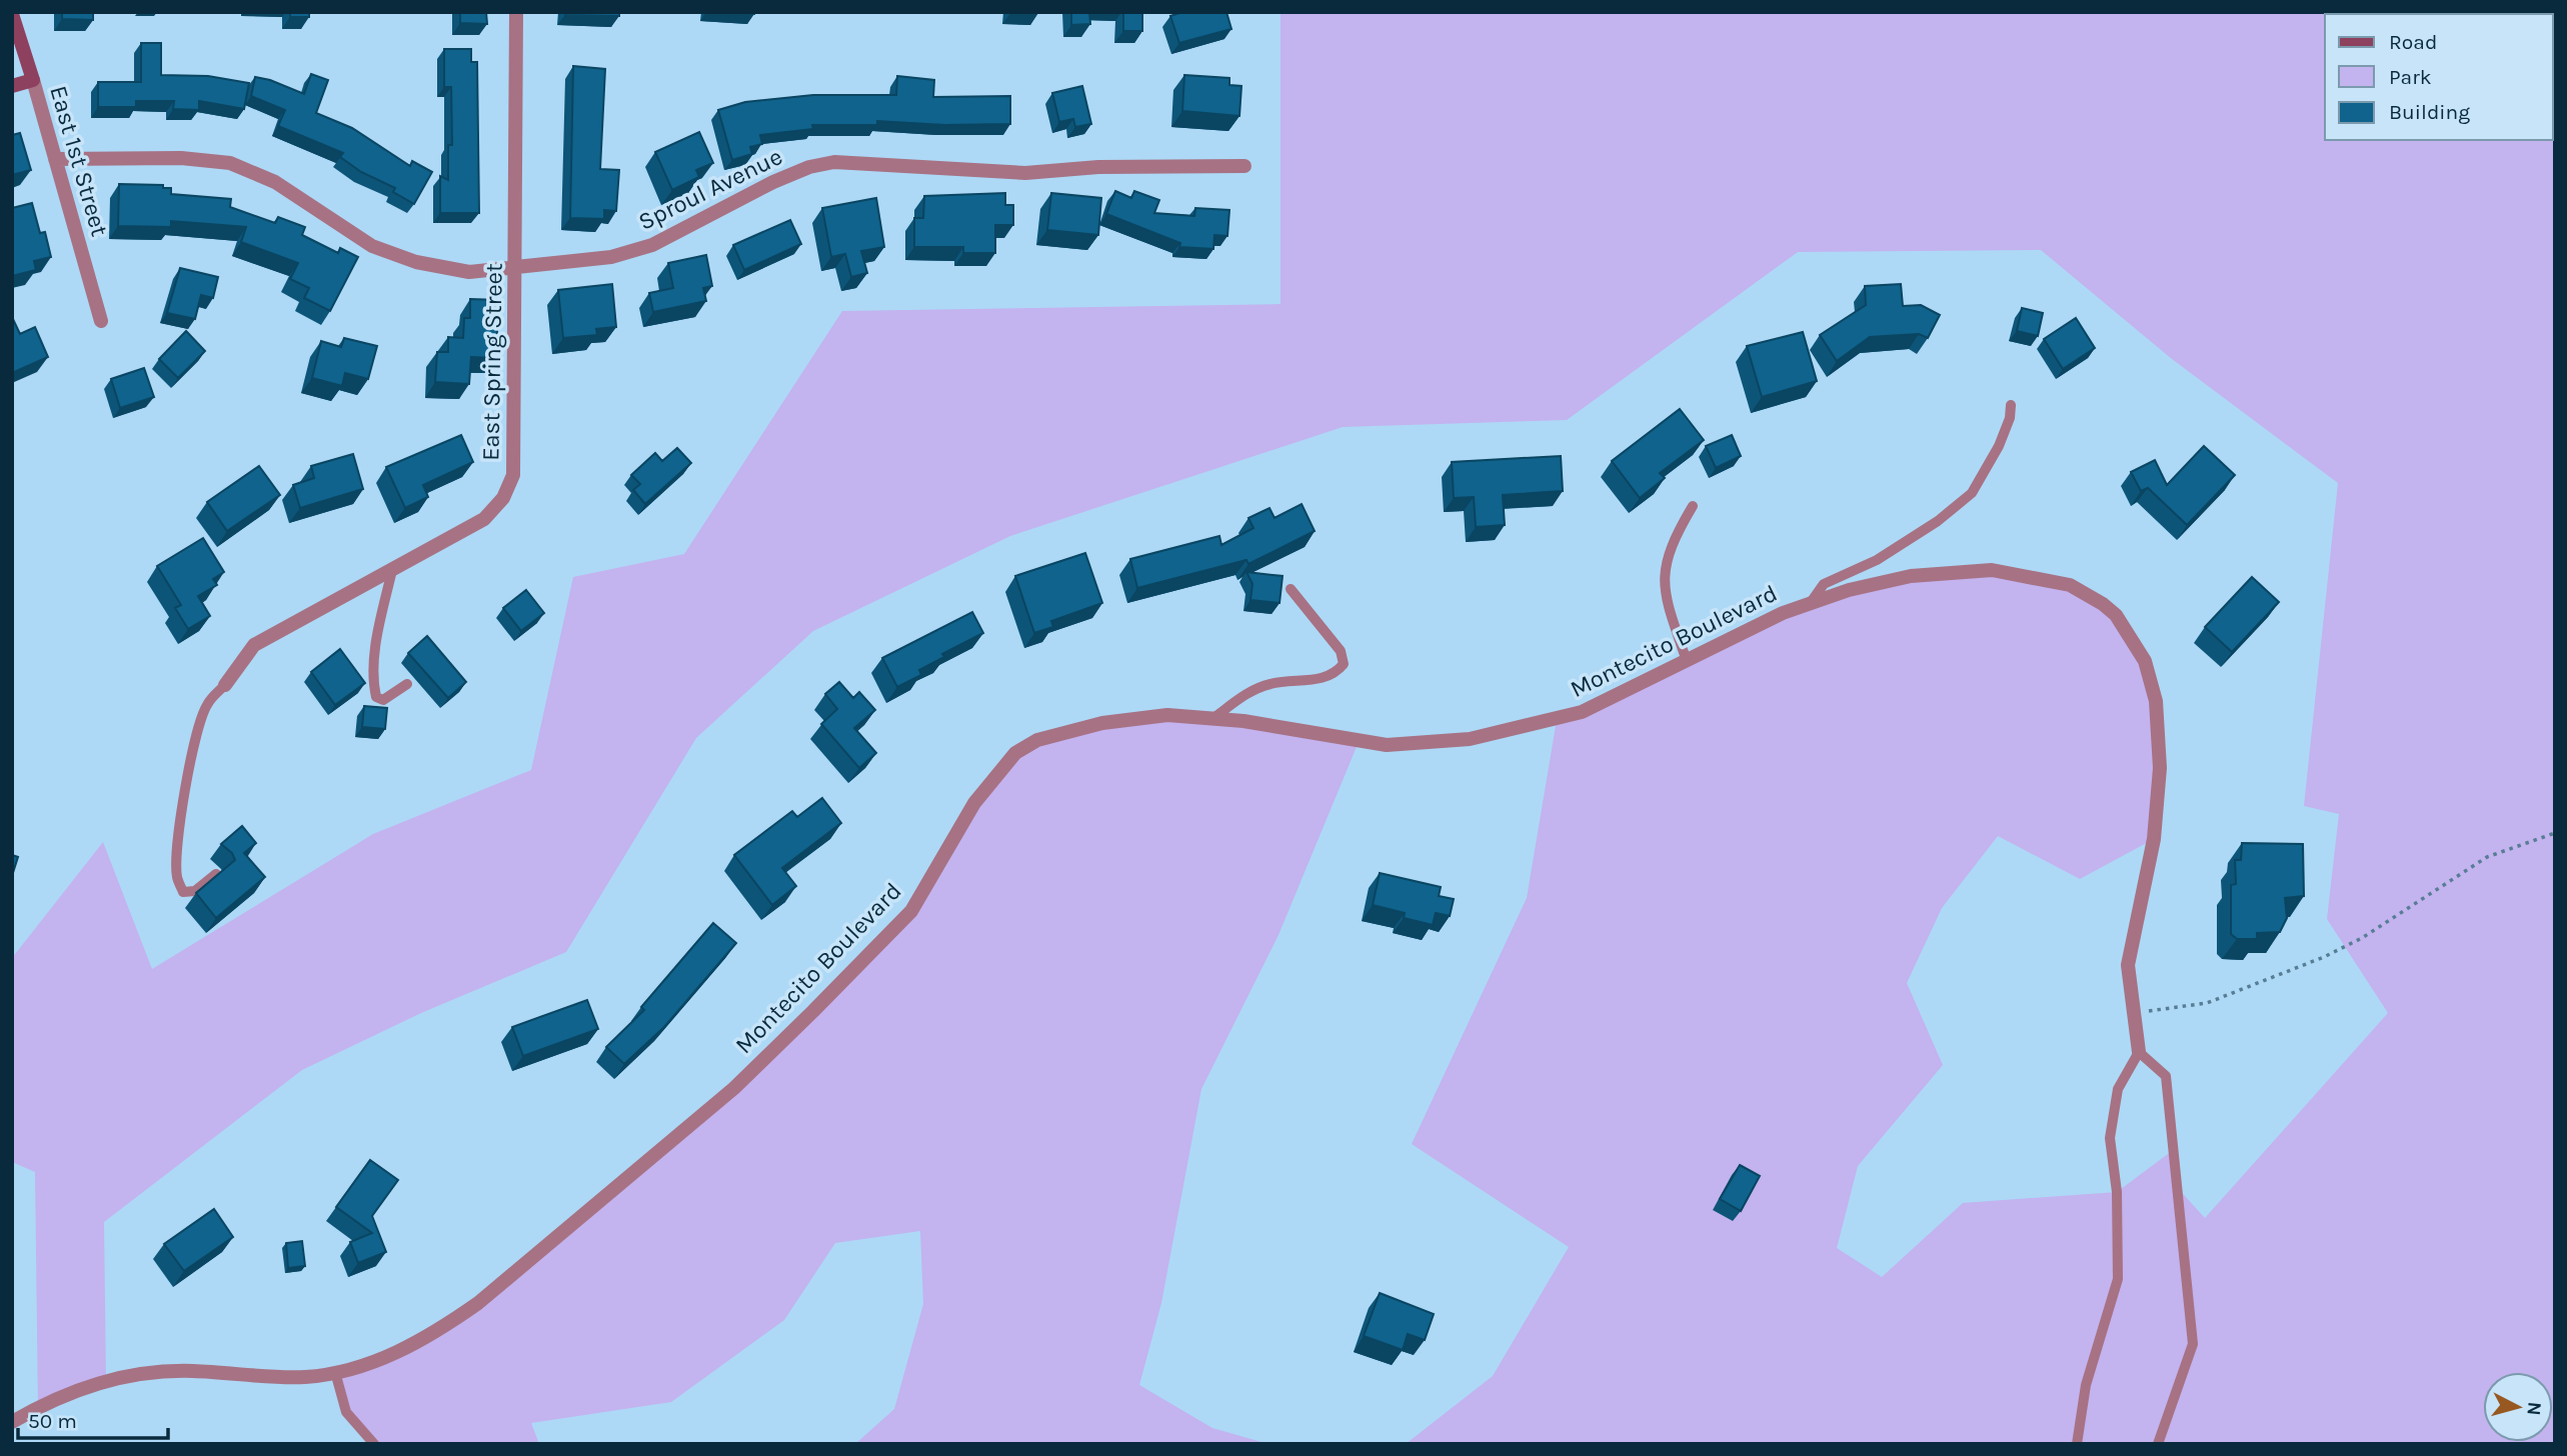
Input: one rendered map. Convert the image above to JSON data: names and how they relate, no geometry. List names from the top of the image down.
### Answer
{
  "streets": {
    "street": [
      "East 1st Street",
      "Sproul Avenue",
      "East Spring Street",
      "Montecito Boulevard"
    ]
  },
  "crossings": [
    ["East 1st Street", "Sproul Avenue"],
    ["Sproul Avenue", "East Spring Street"]
  ],
  "legend": ["Road", "Park", "Building"],
  "scale_bar": "50 m",
  "north": "right"
}
